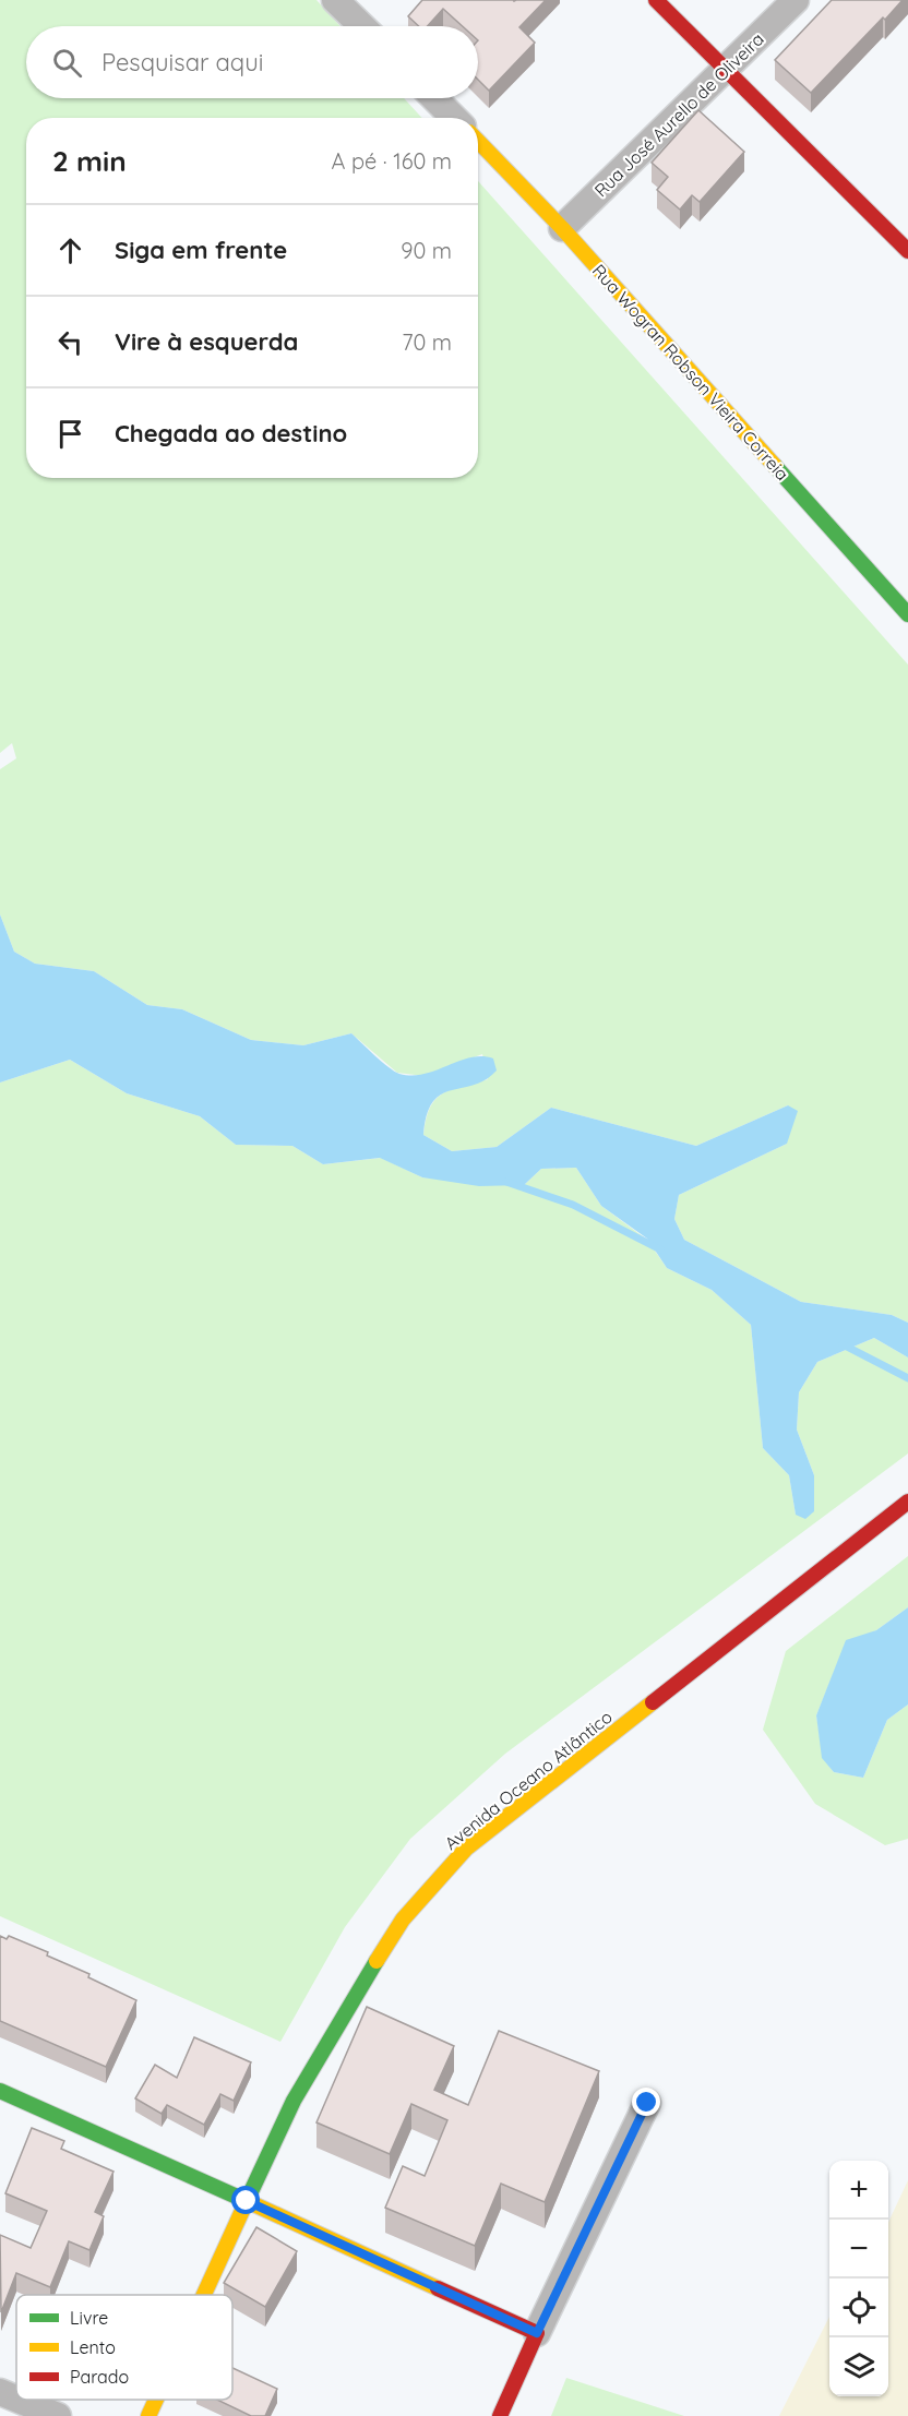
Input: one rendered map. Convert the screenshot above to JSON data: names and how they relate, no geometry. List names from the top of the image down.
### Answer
{
  "streets": {
    "main road": ["Rua Wogran Robson Vieira Correia", "Avenida Oceano Atlântico"],
    "street": ["Rua José Aurello de Oliveira"]
  },
  "crossings": [
    ["Rua José Aurello de Oliveira", "Rua Wogran Robson Vieira Correia"]
  ],
  "legend": ["Livre", "Lento", "Parado"],
  "page": {
    "search": "Pesquisar aqui",
    "heading": ["2 min", "A pé · 160 m"],
    "list": [
      ["Siga em frente", "90 m"],
      ["Vire à esquerda", "70 m"],
      "Chegada ao destino"
    ],
    "map_buttons": ["+", "−"]
  }
}
